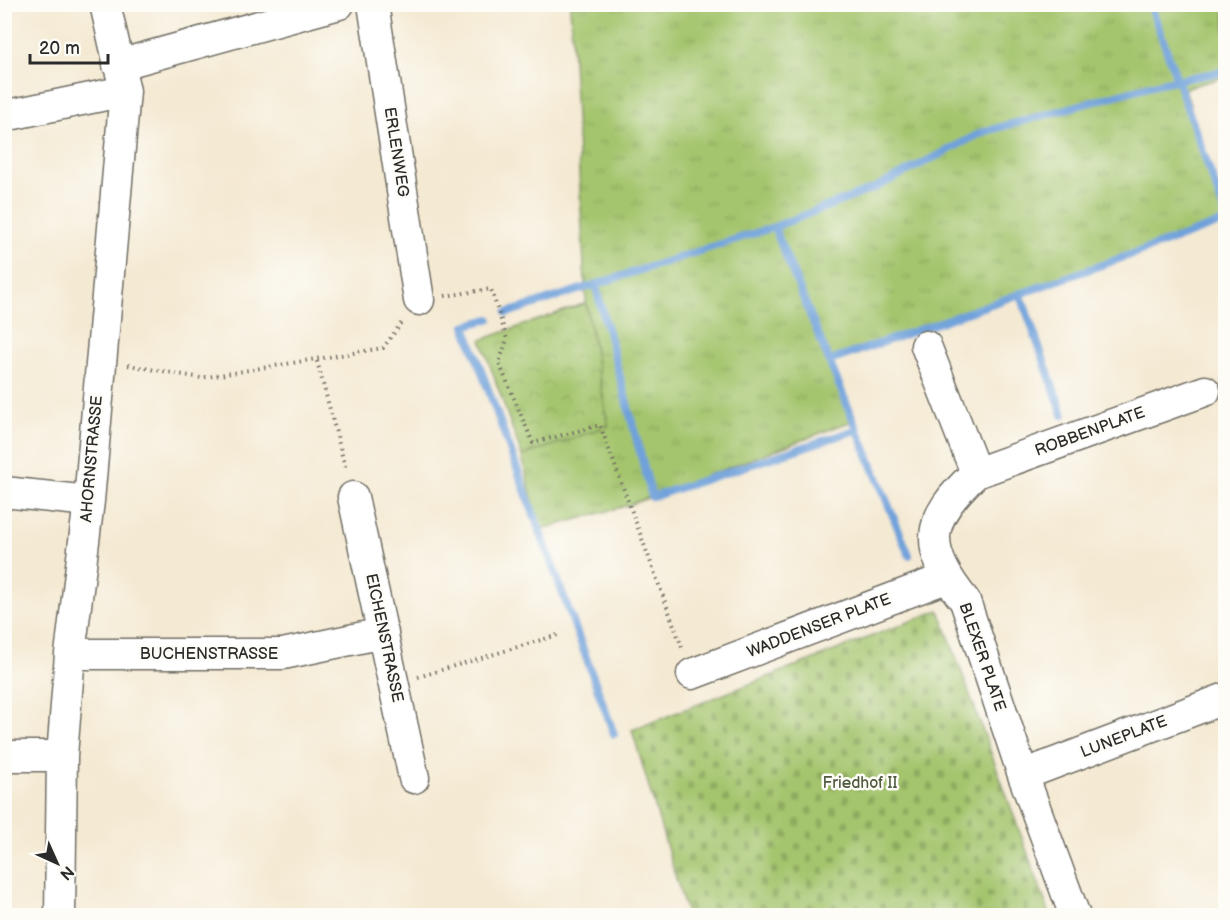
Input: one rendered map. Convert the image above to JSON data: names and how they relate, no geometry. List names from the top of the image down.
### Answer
{
  "streets": {
    "street": [
      "ERLENWEG",
      "ROBBENPLATE",
      "AHORNSTRASSE",
      "WADDENSER PLATE",
      "EICHENSTRASSE",
      "BUCHENSTRASSE",
      "BLEXER PLATE",
      "LUNEPLATE"
    ]
  },
  "crossings": [
    ["ROBBENPLATE", "BLEXER PLATE"],
    ["AHORNSTRASSE", "BUCHENSTRASSE"],
    ["WADDENSER PLATE", "BLEXER PLATE"],
    ["EICHENSTRASSE", "BUCHENSTRASSE"],
    ["BLEXER PLATE", "LUNEPLATE"]
  ],
  "parks": ["Friedhof II"],
  "scale_bar": "20 m",
  "north": "bottom right"
}
